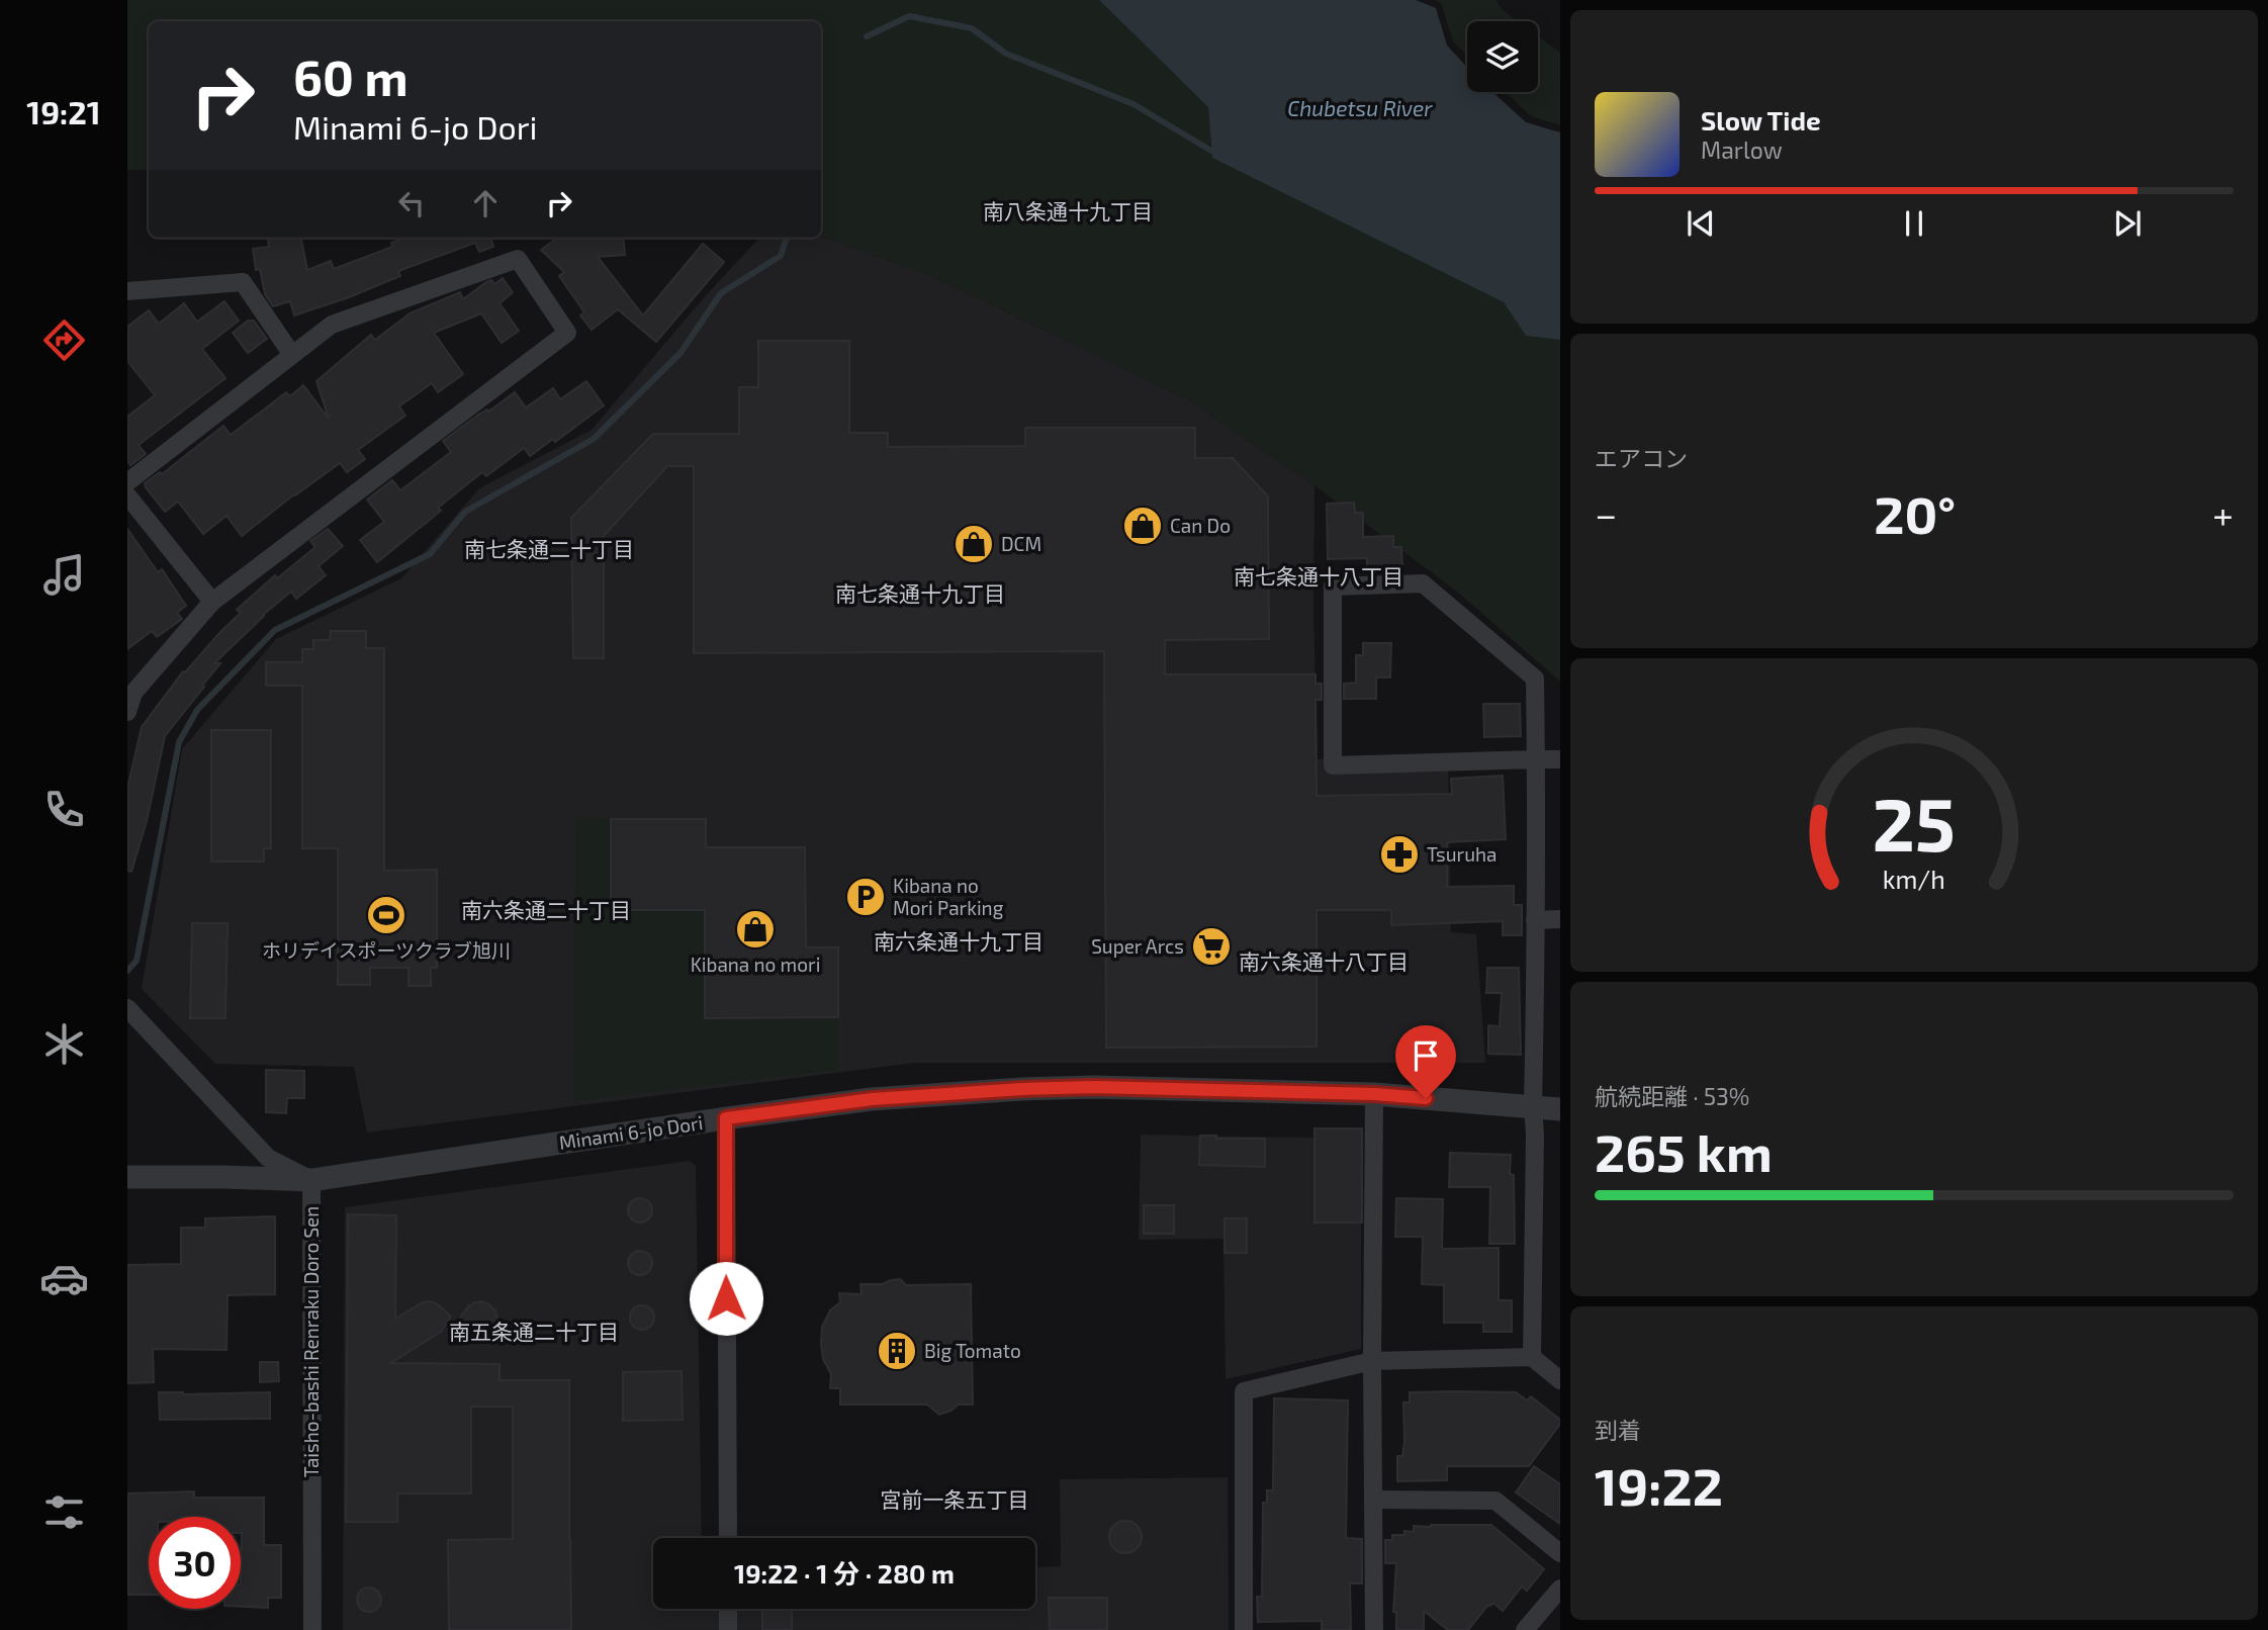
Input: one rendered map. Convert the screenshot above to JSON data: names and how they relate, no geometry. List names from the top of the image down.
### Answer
{
  "streets": {
    "street": ["Minami 6-jo Dori", "Taisho-bashi Renraku Doro Sen"]
  },
  "crossings": [
    ["Minami 6-jo Dori", "Taisho-bashi Renraku Doro Sen"]
  ],
  "districts": [
    "南八条通十九丁目",
    "南七条通二十丁目",
    "南七条通十八丁目",
    "南七条通十九丁目",
    "南六条通二十丁目",
    "南六条通十九丁目",
    "南六条通十八丁目",
    "南五条通二十丁目",
    "宮前一条五丁目"
  ],
  "water": ["Chubetsu River"],
  "places": {
    "shop": ["Can Do", "DCM", "Kibana no mori"],
    "pharmacy": ["Tsuruha"],
    "parking": ["Kibana no Mori Parking"],
    "sports": ["ホリデイスポーツクラブ旭川"],
    "supermarket": ["Super Arcs"],
    "building": ["Big Tomato"]
  },
  "page": {
    "tabs": "19:21",
    "turn": ["60 m", "Minami 6-jo Dori"],
    "song": ["Slow Tide", "Marlow"],
    "tile": [
      "エアコン",
      ["航続距離 · 53%", "265 km"],
      ["到着", "19:22"]
    ],
    "heat": ["−", "20°", "+"],
    "limit": "30",
    "trip": "19:22 · 1 分 · 280 m",
    "gauge": ["25", "km/h"]
  }
}
